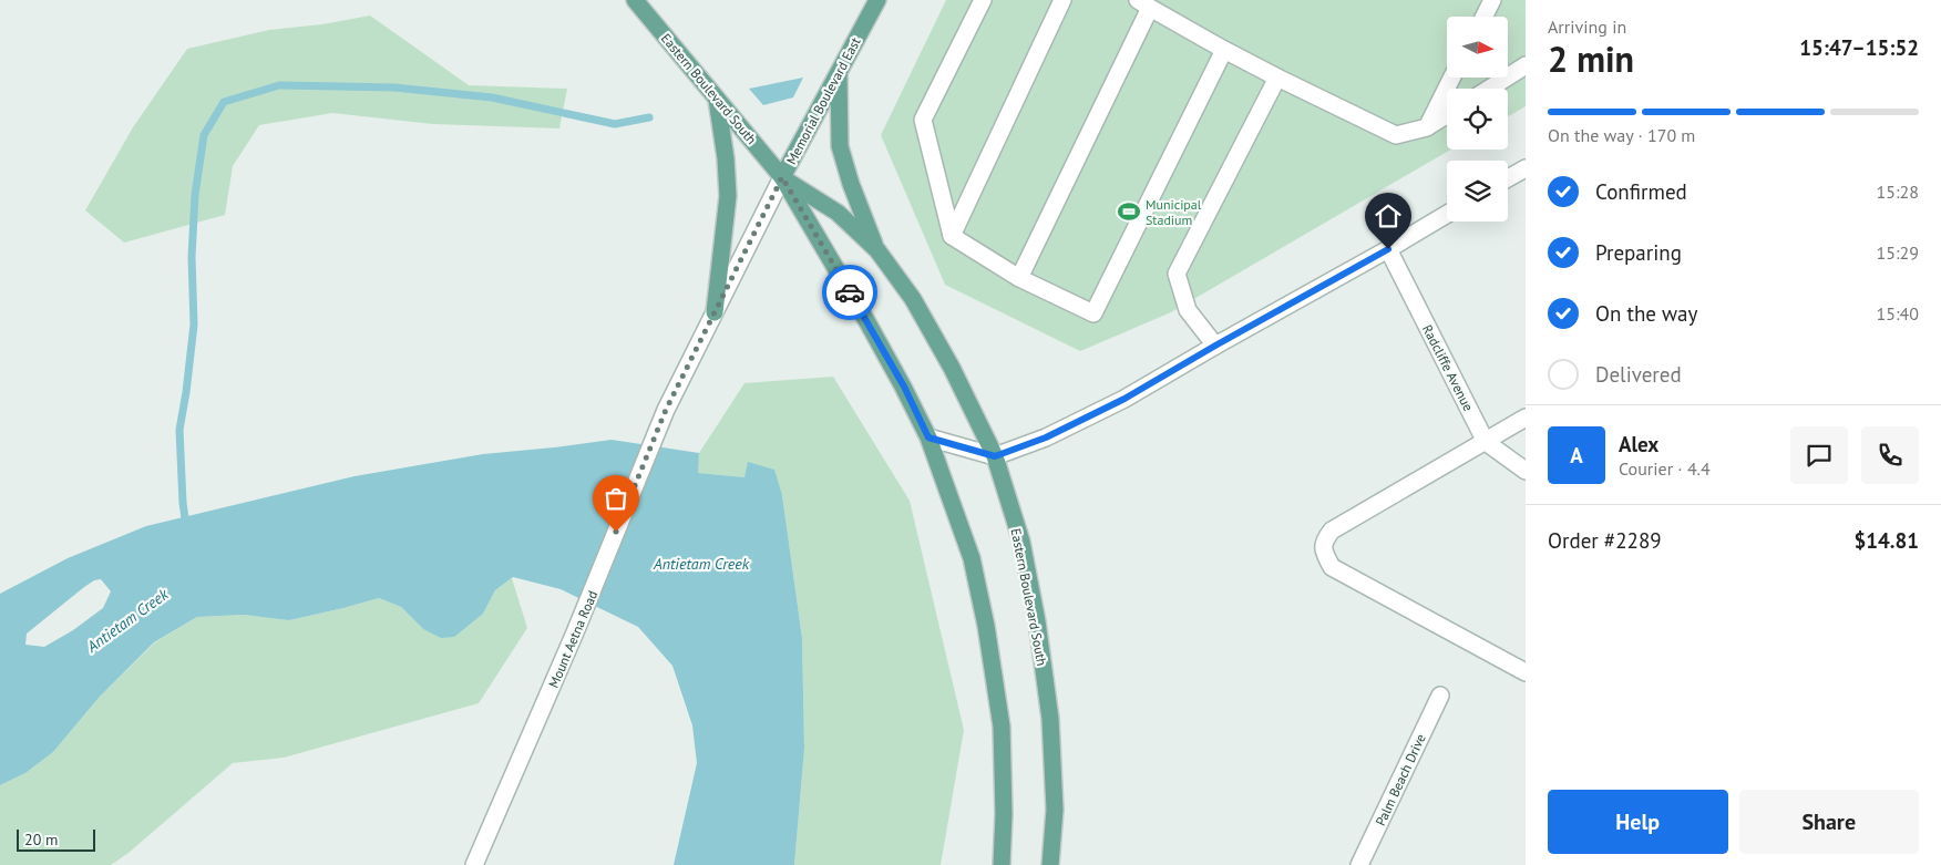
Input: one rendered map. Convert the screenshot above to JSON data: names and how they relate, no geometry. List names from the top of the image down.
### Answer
{
  "streets": {
    "main road": ["Eastern Boulevard South", "Memorial Boulevard East"],
    "street": ["Radcliffe Avenue", "Mount Aetna Road", "Palm Beach Drive"]
  },
  "crossings": [
    ["Eastern Boulevard South", "Memorial Boulevard East"],
    ["Memorial Boulevard East", "Mount Aetna Road"]
  ],
  "water": ["Antietam Creek"],
  "places": {
    "sports": ["Municipal Stadium"]
  },
  "scale_bar": "20 m",
  "north": "right",
  "page": {
    "heading": ["2 min", "Arriving in", "15:47–15:52"],
    "panel": [
      "Alex",
      "Courier · 4.4",
      "Order #2289",
      "$14.81"
    ],
    "bar": "On the way · 170 m",
    "list": [
      ["Confirmed", "15:28"],
      ["Preparing", "15:29"],
      ["On the way", "15:40"],
      "Delivered"
    ],
    "round": "A",
    "buttons": ["Help", "Share"],
    "scale": "20 m"
  }
}
